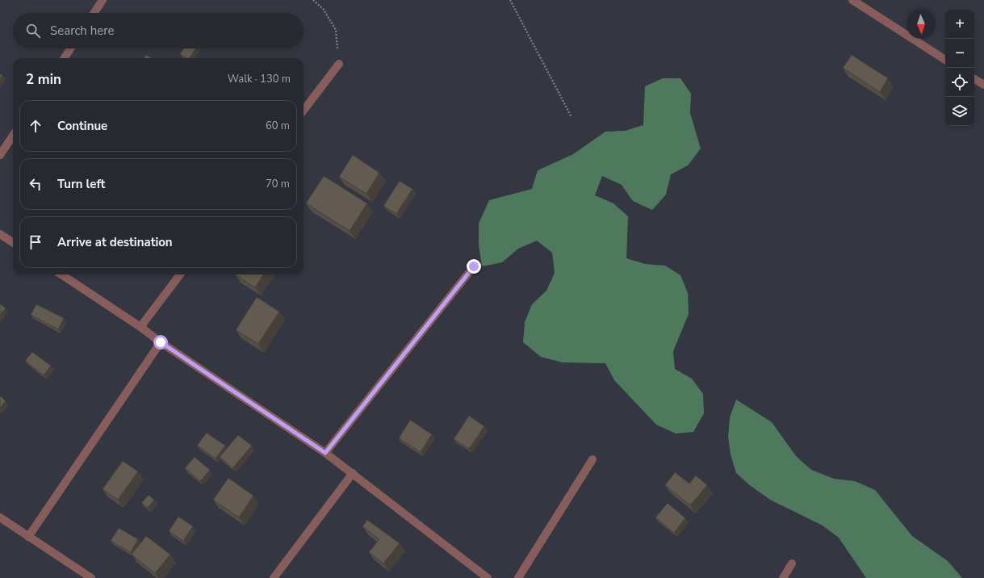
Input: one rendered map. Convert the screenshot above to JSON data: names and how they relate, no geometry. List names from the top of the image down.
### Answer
{
  "north": "bottom",
  "page": {
    "map_buttons": ["+", "−"],
    "search": "Search here",
    "heading": ["2 min", "Walk · 130 m"],
    "list": [
      ["Continue", "60 m"],
      ["Turn left", "70 m"],
      "Arrive at destination"
    ]
  }
}
